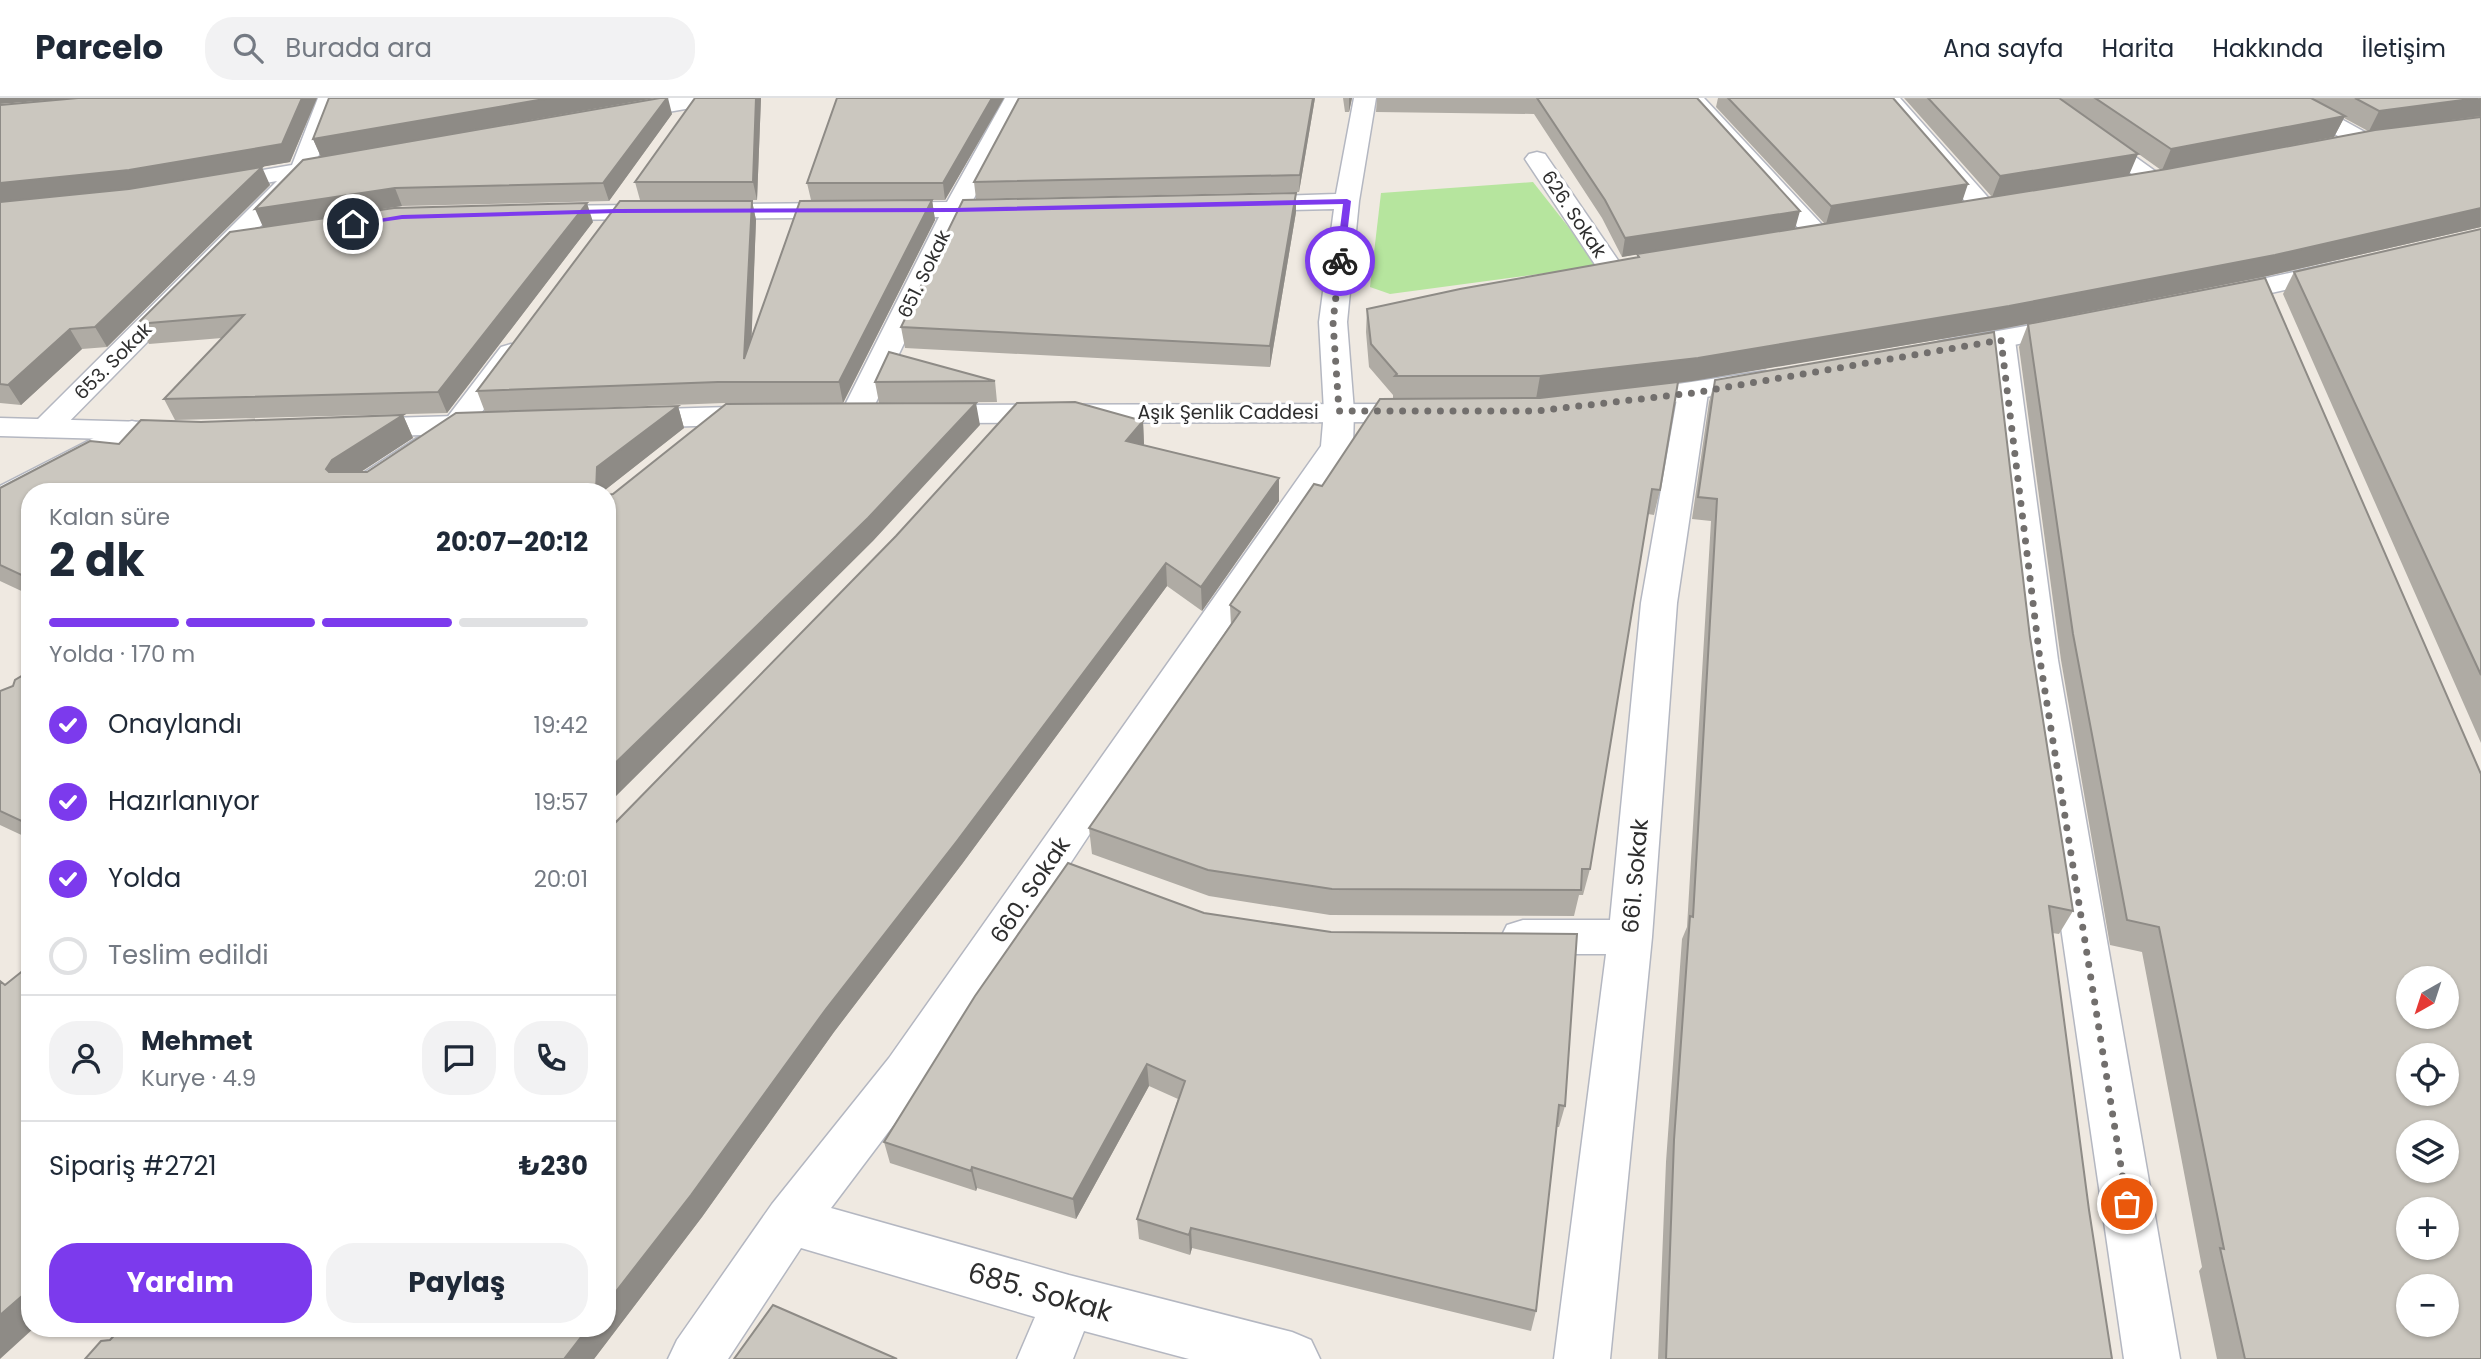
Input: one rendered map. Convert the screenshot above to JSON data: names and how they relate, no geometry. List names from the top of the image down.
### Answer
{
  "streets": {
    "street": [
      "626. Sokak",
      "651. Sokak",
      "653. Sokak",
      "Aşık Şenlik Caddesi",
      "661. Sokak",
      "660. Sokak",
      "685. Sokak"
    ]
  },
  "crossings": [
    ["651. Sokak", "Aşık Şenlik Caddesi"],
    ["Aşık Şenlik Caddesi", "660. Sokak"],
    ["660. Sokak", "685. Sokak"]
  ],
  "north": "bottom left",
  "page": {
    "header": "Parcelo",
    "search": "Burada ara",
    "nav": [
      "Ana sayfa",
      "Harita",
      "Hakkında",
      "İletişim"
    ],
    "heading": ["2 dk", "Kalan süre", "20:07–20:12"],
    "panel": [
      "Mehmet",
      "Kurye · 4.9",
      "Sipariş #2721",
      "₺230"
    ],
    "bar": "Yolda · 170 m",
    "list": [
      ["Onaylandı", "19:42"],
      ["Hazırlanıyor", "19:57"],
      ["Yolda", "20:01"],
      "Teslim edildi"
    ],
    "map_buttons": ["+", "−"],
    "buttons": ["Yardım", "Paylaş"]
  }
}
